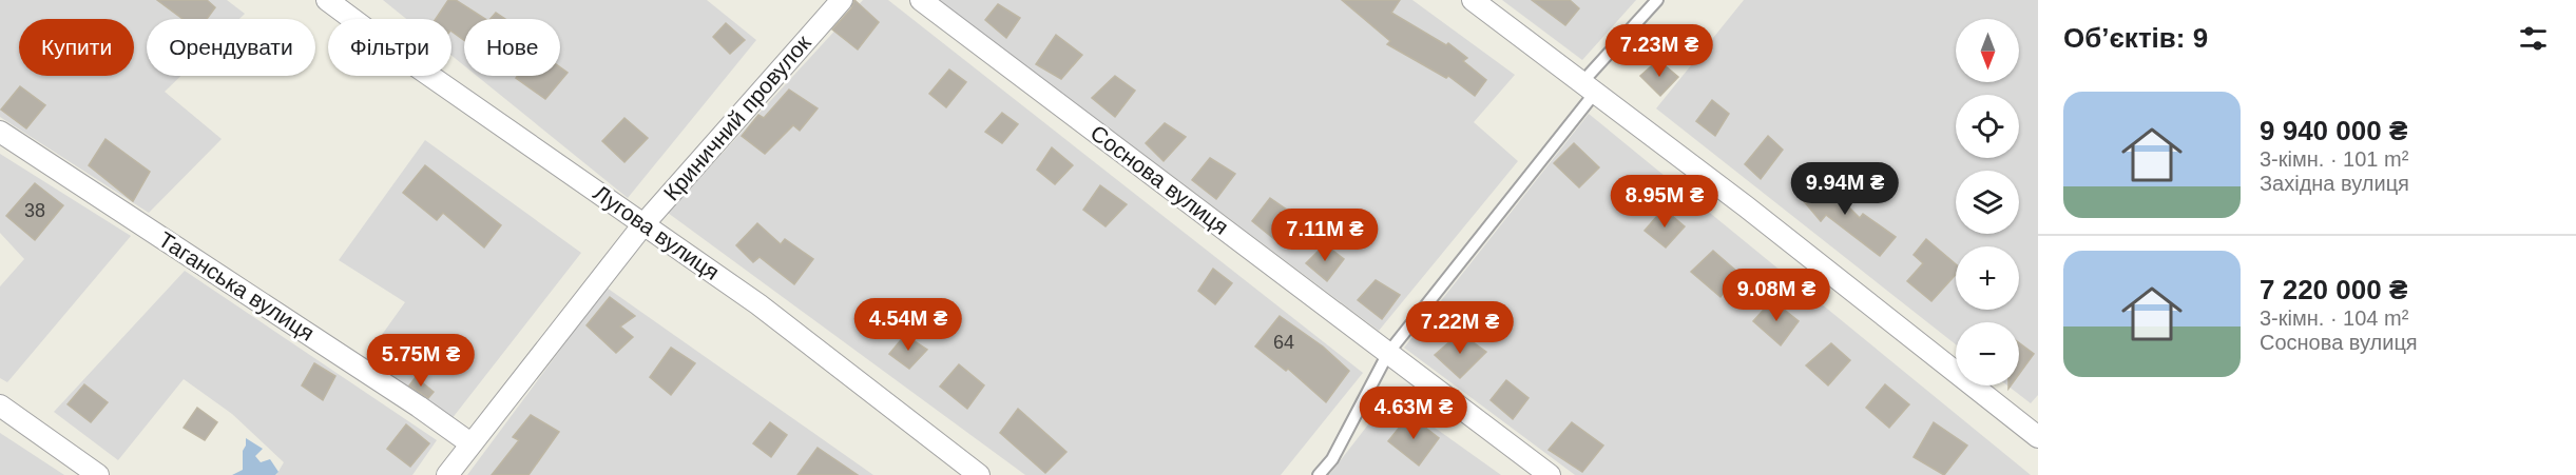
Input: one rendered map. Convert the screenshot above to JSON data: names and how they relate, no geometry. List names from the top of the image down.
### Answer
{
  "streets": {
    "street": [
      "Криничний провулок",
      "Соснова вулиця",
      "Лугова вулиця",
      "Таганська вулиця"
    ]
  },
  "crossings": [
    ["Криничний провулок", "Лугова вулиця"],
    ["Криничний провулок", "Таганська вулиця"]
  ],
  "house_numbers": ["38", "64"],
  "north": "bottom",
  "page": {
    "heading": "Об’єктів: 9",
    "map_buttons": ["+", "−"],
    "chip": [
      "Купити",
      "Орендувати",
      "Фільтри",
      "Нове"
    ],
    "price": [
      "7.23M ₴",
      "9.94M ₴",
      "8.95M ₴",
      "7.11M ₴",
      "9.08M ₴",
      "4.54M ₴",
      "7.22M ₴",
      "5.75M ₴",
      "4.63M ₴"
    ],
    "list": [
      {
        "name": "9 940 000 ₴",
        "note": "3-кімн. · 101 m² · Західна вулиця"
      },
      {
        "name": "7 220 000 ₴",
        "note": "3-кімн. · 104 m² · Соснова вулиця"
      }
    ]
  }
}
